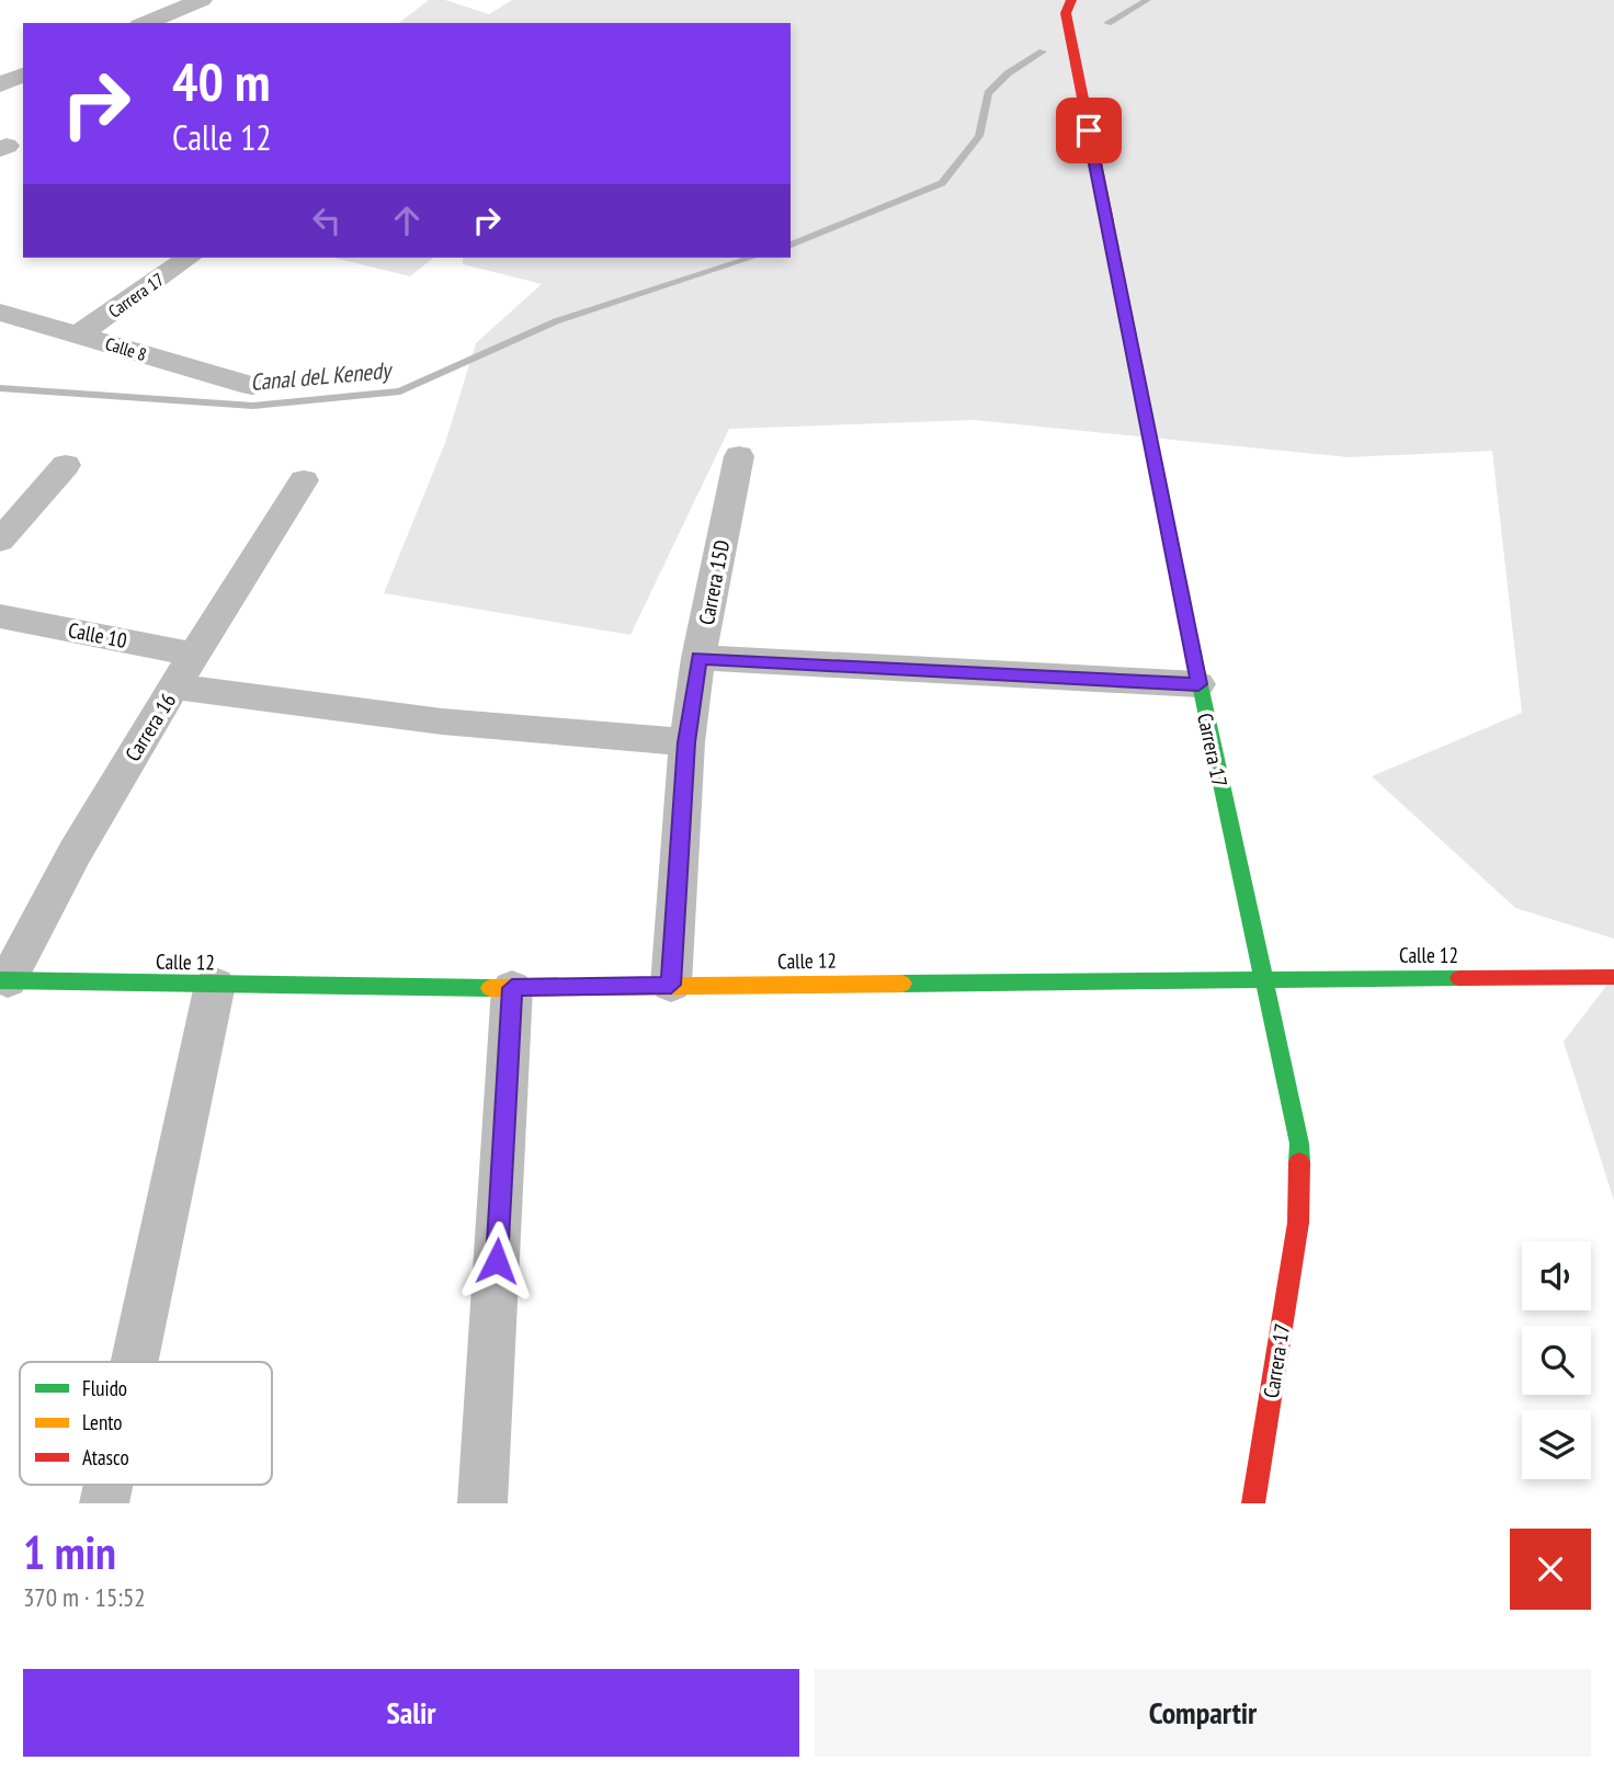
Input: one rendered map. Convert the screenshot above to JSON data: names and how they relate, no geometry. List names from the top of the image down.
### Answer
{
  "streets": {
    "street": [
      "Carrera 17",
      "Calle 8",
      "Carrera 15D",
      "Calle 10",
      "Carrera 16",
      "Calle 12"
    ]
  },
  "crossings": [
    ["Carrera 17", "Calle 8"],
    ["Carrera 17", "Calle 12"],
    ["Carrera 15D", "Calle 12"],
    ["Calle 10", "Carrera 16"],
    ["Carrera 16", "Calle 12"]
  ],
  "water": ["Canal deL Kenedy"],
  "legend": ["Fluido", "Lento", "Atasco"],
  "page": {
    "turn": ["40 m", "Calle 12"],
    "heading": ["1 min", "370 m · 15:52"],
    "buttons": ["Salir", "Compartir"]
  }
}
